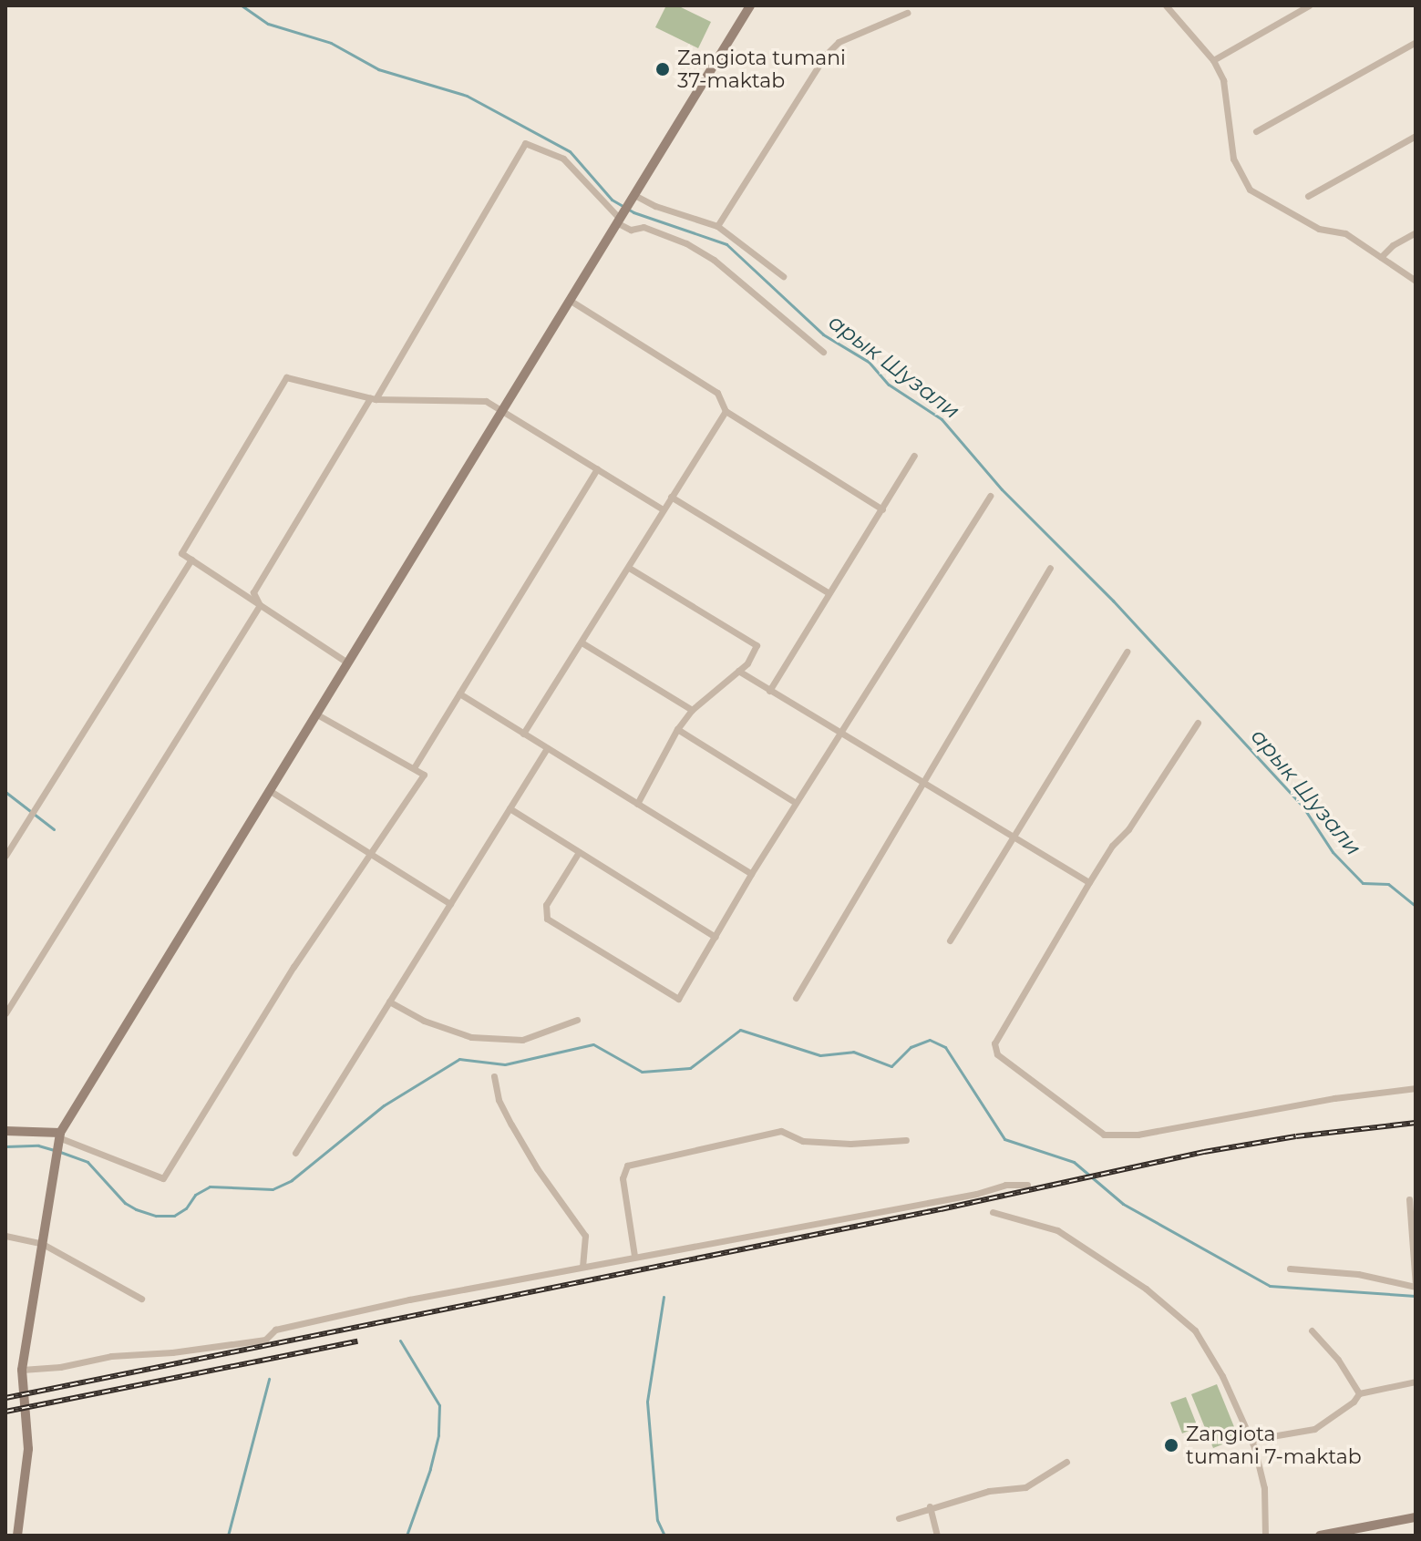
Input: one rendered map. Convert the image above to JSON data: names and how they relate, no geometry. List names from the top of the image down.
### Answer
{
  "water": ["арык Шузали"],
  "places": ["Zangiota tumani 37-maktab", "Zangiota tumani 7-maktab"]
}
